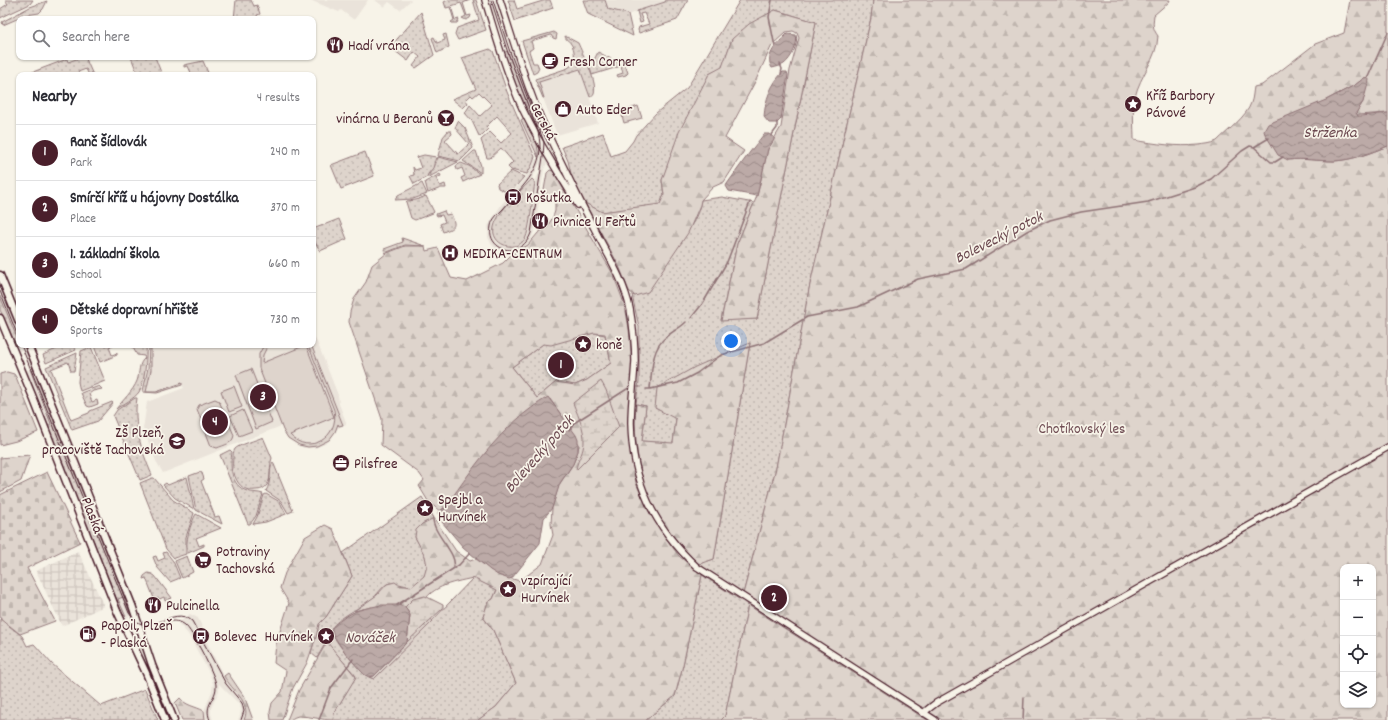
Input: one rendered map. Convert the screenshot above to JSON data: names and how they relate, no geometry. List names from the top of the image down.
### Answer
{
  "streets": {
    "main road": ["Plaská"],
    "street": ["Gerská"]
  },
  "water": ["Strženka", "Bolevecký potok", "Nováček"],
  "parks": ["Chotíkovský les"],
  "places": {
    "restaurant": ["Hadí vrána", "Pivnice U Feřtů", "Pulcinella"],
    "cafe": ["Fresh Corner"],
    "place": [
      "Kříž Barbory Pávové",
      "koně",
      "Spejbl a Hurvínek",
      "vzpírající Hurvínek",
      "Hurvínek"
    ],
    "shop": ["Auto Eder"],
    "bar": ["vinárna U Beranů"],
    "bus stop": ["Košutka", "Bolevec"],
    "hospital": ["MEDIKA-CENTRUM"],
    "school or university": ["ZŠ Plzeň, pracoviště Tachovská"],
    "office": ["Pilsfree"],
    "supermarket": ["Potraviny Tachovská"],
    "fuel station": ["PapOil, Plzeň - Plaská"]
  },
  "page": {
    "search": "Search here",
    "heading": ["Nearby", "4 results"],
    "list": [
      {
        "mark": "1",
        "name": "Ranč Šídlovák",
        "note": "Park",
        "value": "240 m"
      },
      {
        "mark": "2",
        "name": "Smírčí kříž u hájovny Dostálka",
        "note": "Place",
        "value": "370 m"
      },
      {
        "mark": "3",
        "name": "1. základní škola",
        "note": "School",
        "value": "660 m"
      },
      {
        "mark": "4",
        "name": "Dětské dopravní hřiště",
        "note": "Sports",
        "value": "730 m"
      }
    ],
    "pins": [
      "1",
      "3",
      "4",
      "2"
    ],
    "map_buttons": ["+", "−"]
  }
}
